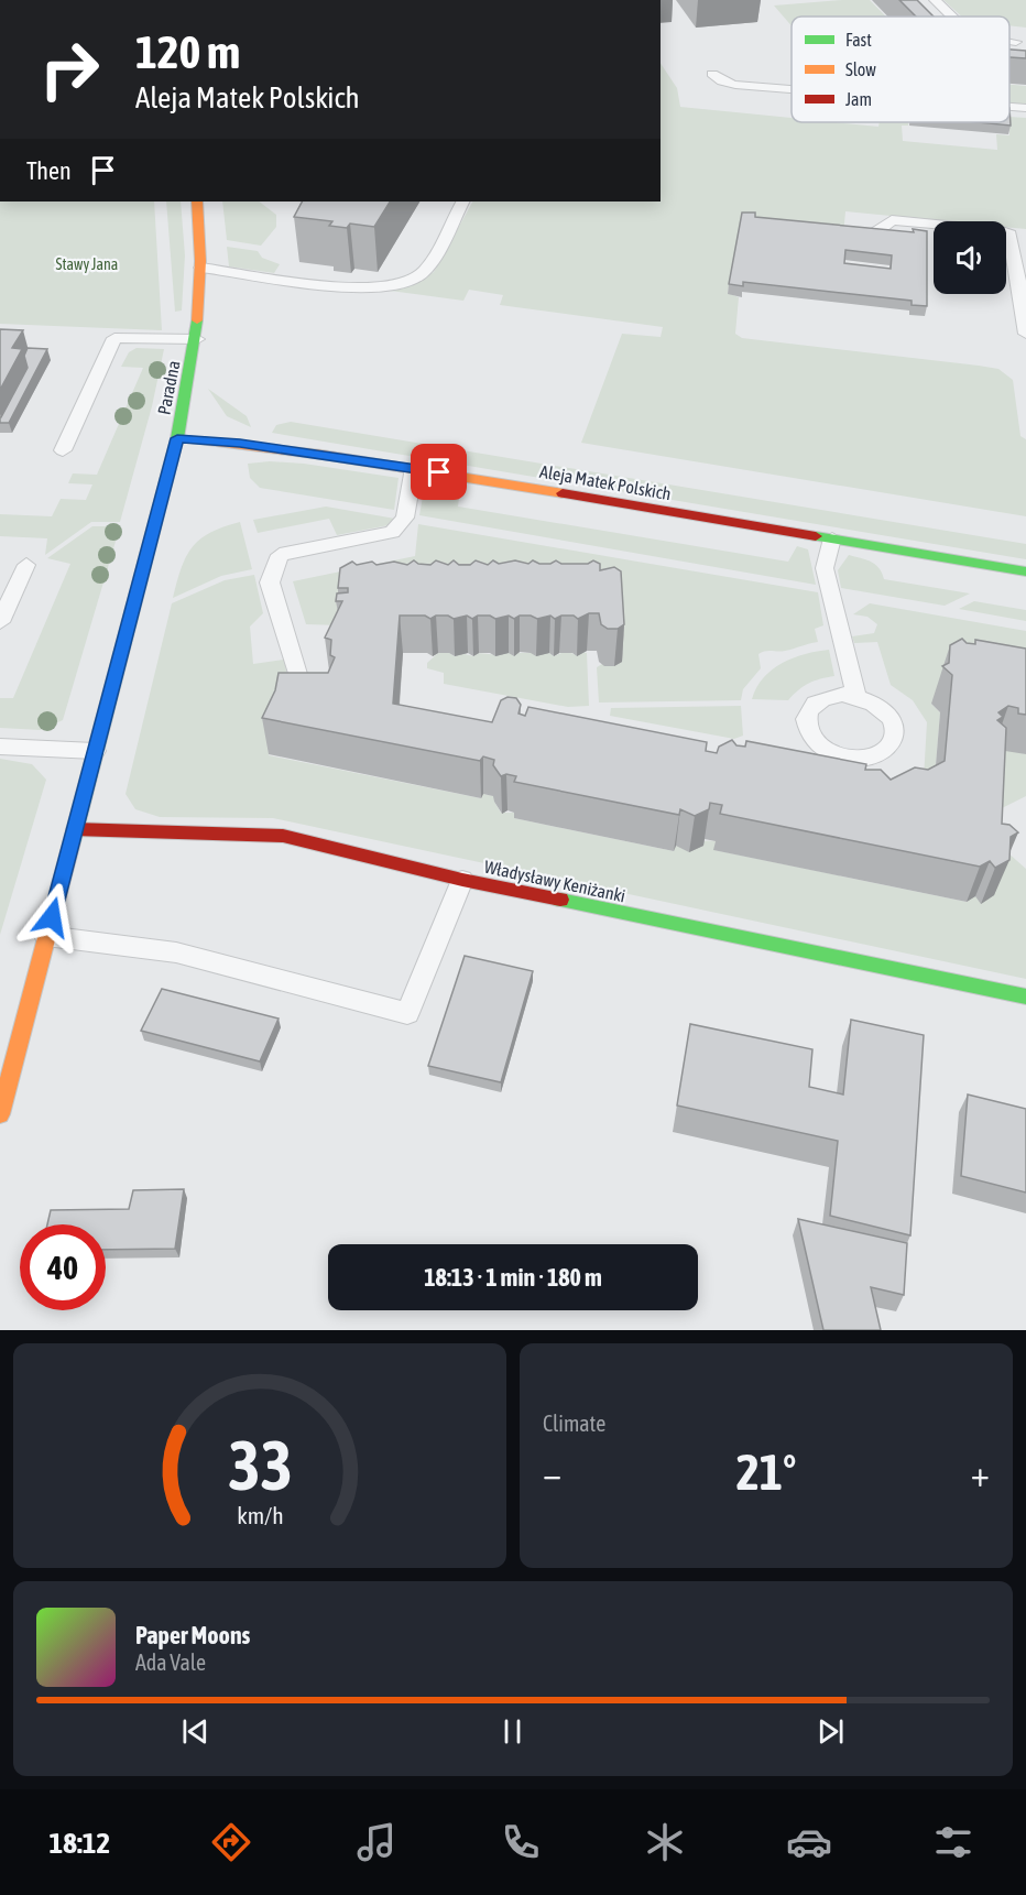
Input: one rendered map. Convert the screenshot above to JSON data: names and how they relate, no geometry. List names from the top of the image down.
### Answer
{
  "streets": {
    "street": ["Paradna", "Aleja Matek Polskich", "Władysławy Keniżanki"]
  },
  "crossings": [
    ["Paradna", "Aleja Matek Polskich"],
    ["Paradna", "Władysławy Keniżanki"]
  ],
  "parks": ["Stawy Jana"],
  "legend": ["Fast", "Slow", "Jam"],
  "page": {
    "turn": ["120 m", "Aleja Matek Polskich"],
    "then": "Then",
    "limit": "40",
    "trip": "18:13 · 1 min · 180 m",
    "tile": "Climate",
    "heat": ["−", "21°", "+"],
    "song": ["Paper Moons", "Ada Vale"],
    "tabs": "18:12",
    "gauge": ["33", "km/h"]
  }
}
